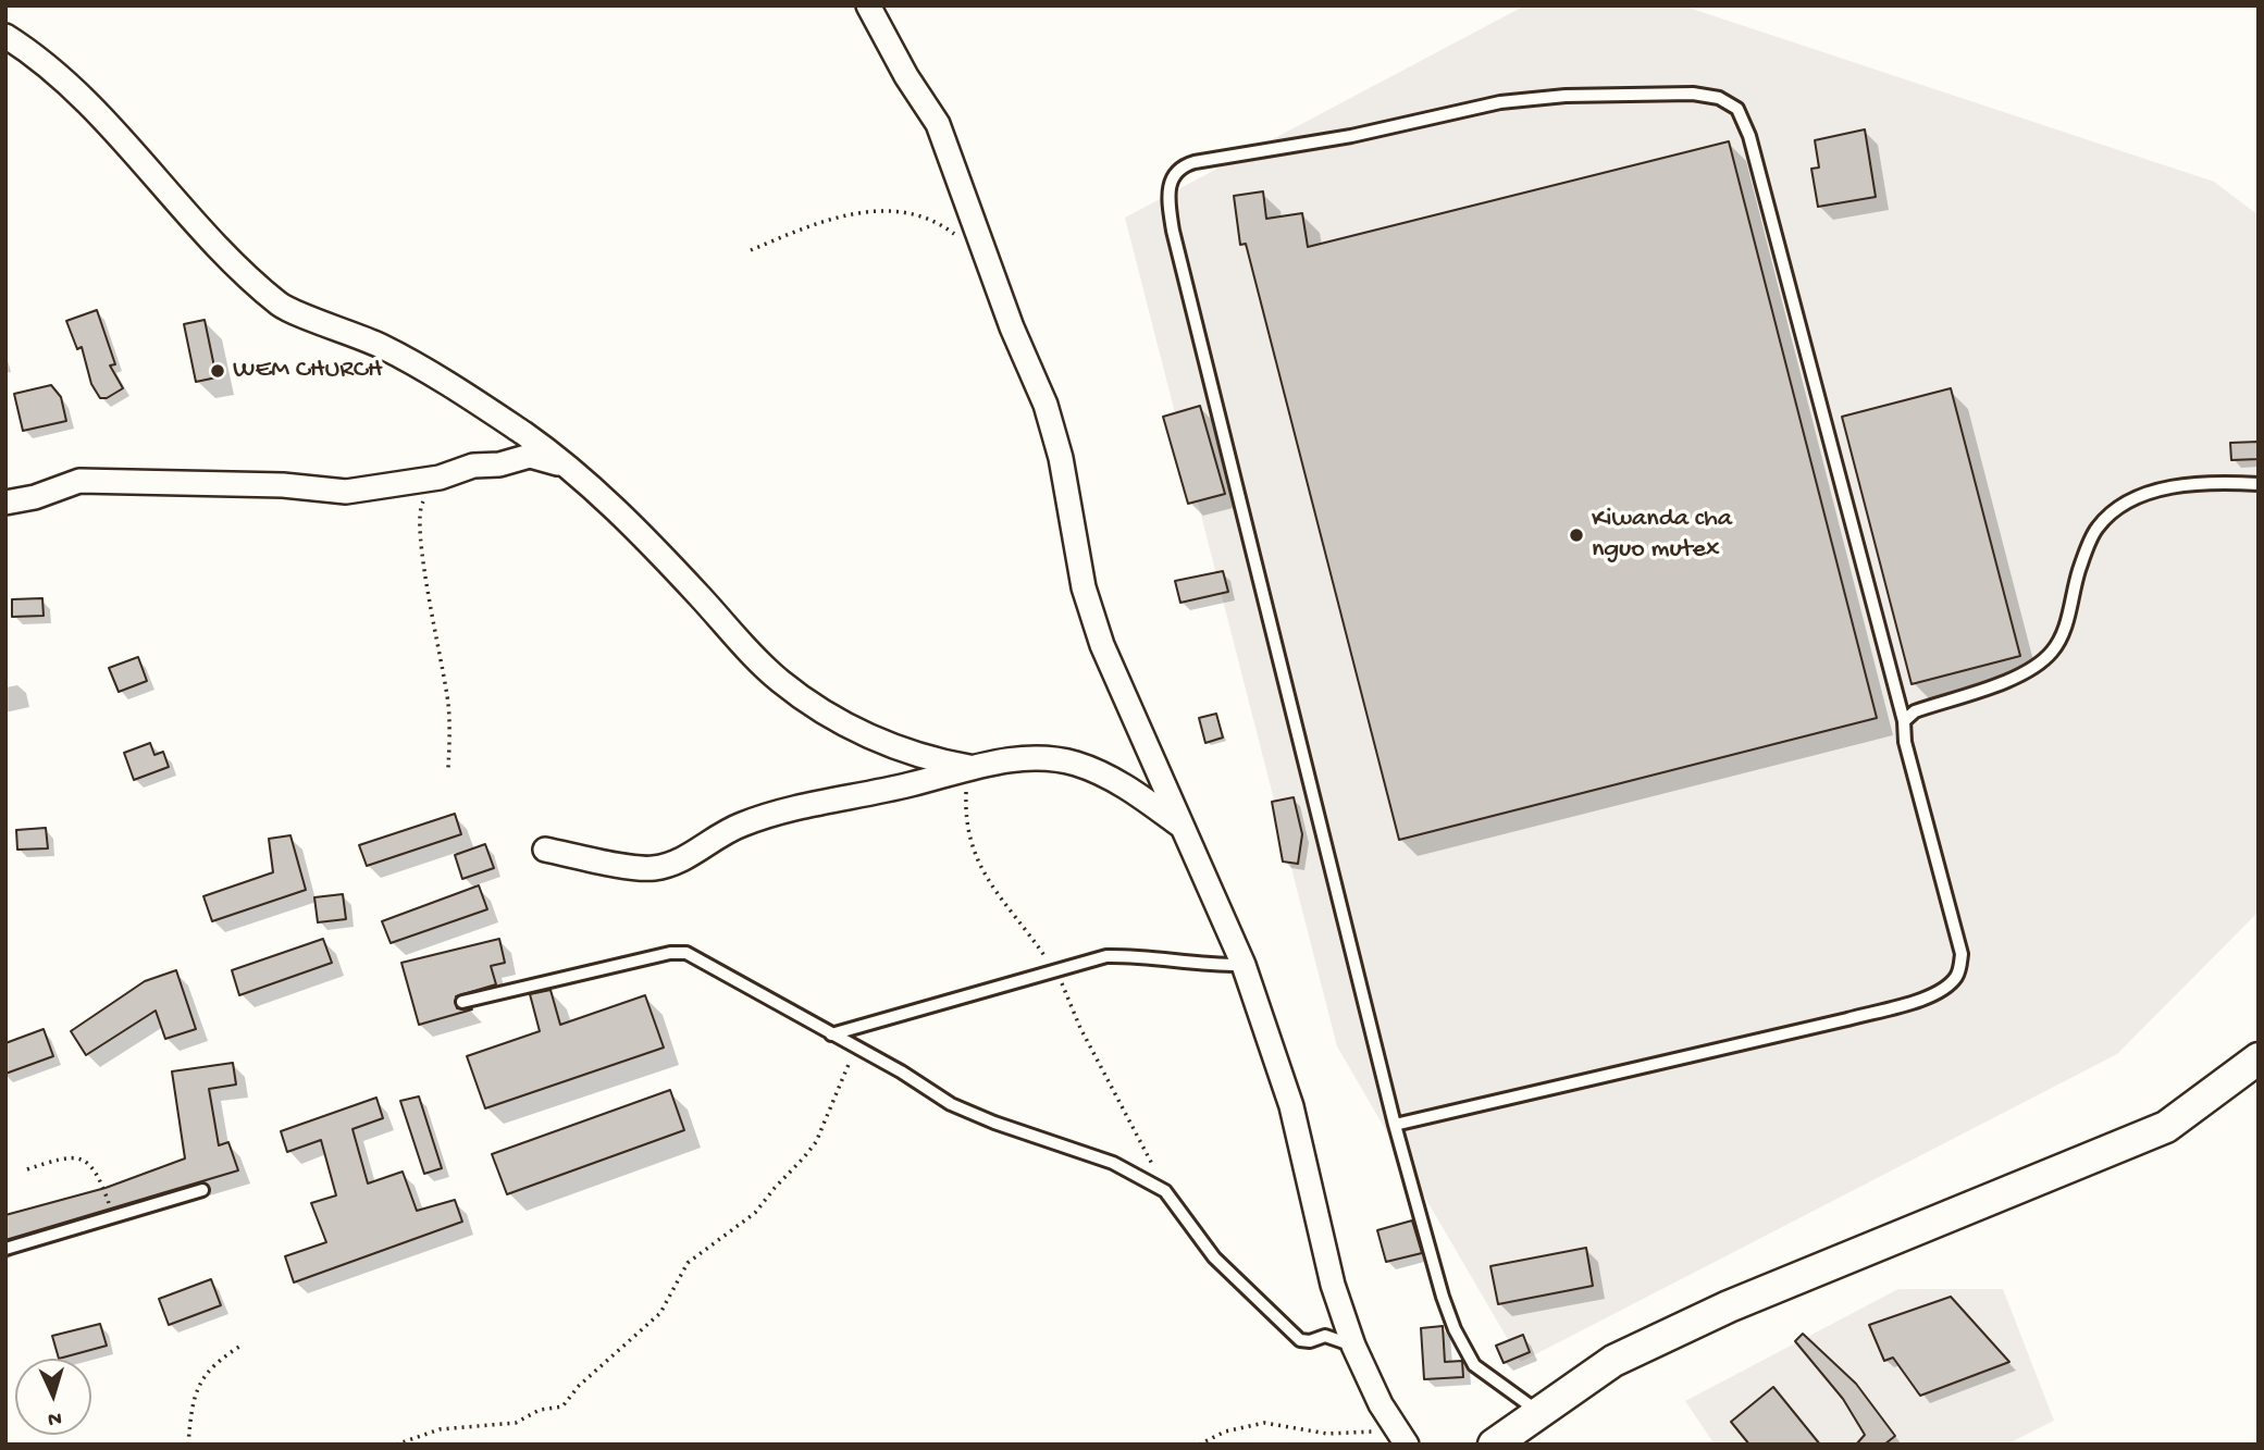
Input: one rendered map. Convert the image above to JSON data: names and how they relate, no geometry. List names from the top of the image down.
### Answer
{
  "places": ["WEM CHURCH", "Kiwanda cha nguo mutex"],
  "north": "bottom"
}
